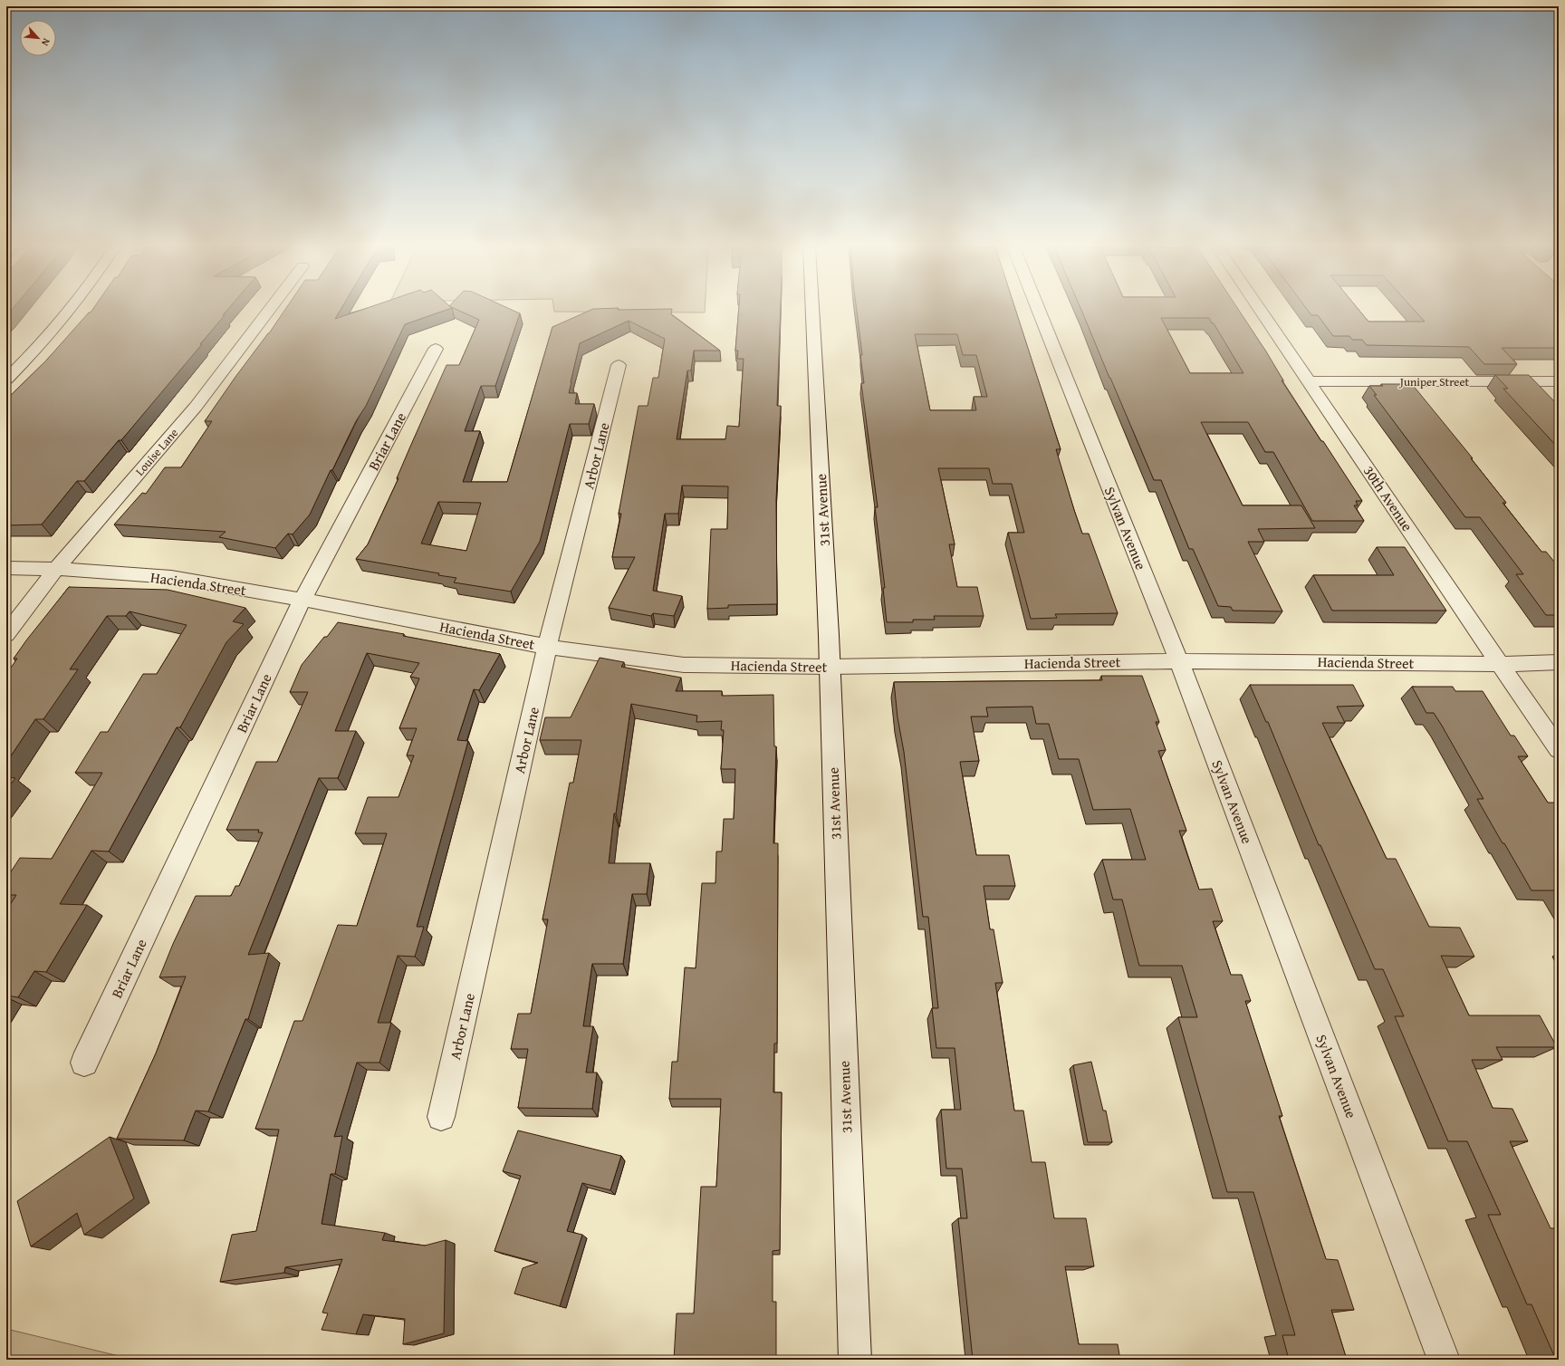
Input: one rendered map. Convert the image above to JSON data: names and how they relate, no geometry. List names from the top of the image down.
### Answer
{
  "streets": {
    "street": [
      "Juniper Street",
      "Briar Lane",
      "Louise Lane",
      "Arbor Lane",
      "30th Avenue",
      "31st Avenue",
      "Sylvan Avenue",
      "Hacienda Street"
    ]
  },
  "crossings": [
    ["Juniper Street", "30th Avenue"],
    ["Briar Lane", "Hacienda Street"],
    ["Louise Lane", "Hacienda Street"],
    ["Arbor Lane", "Hacienda Street"],
    ["30th Avenue", "Hacienda Street"],
    ["31st Avenue", "Hacienda Street"],
    ["Sylvan Avenue", "Hacienda Street"]
  ],
  "north": "bottom right"
}
